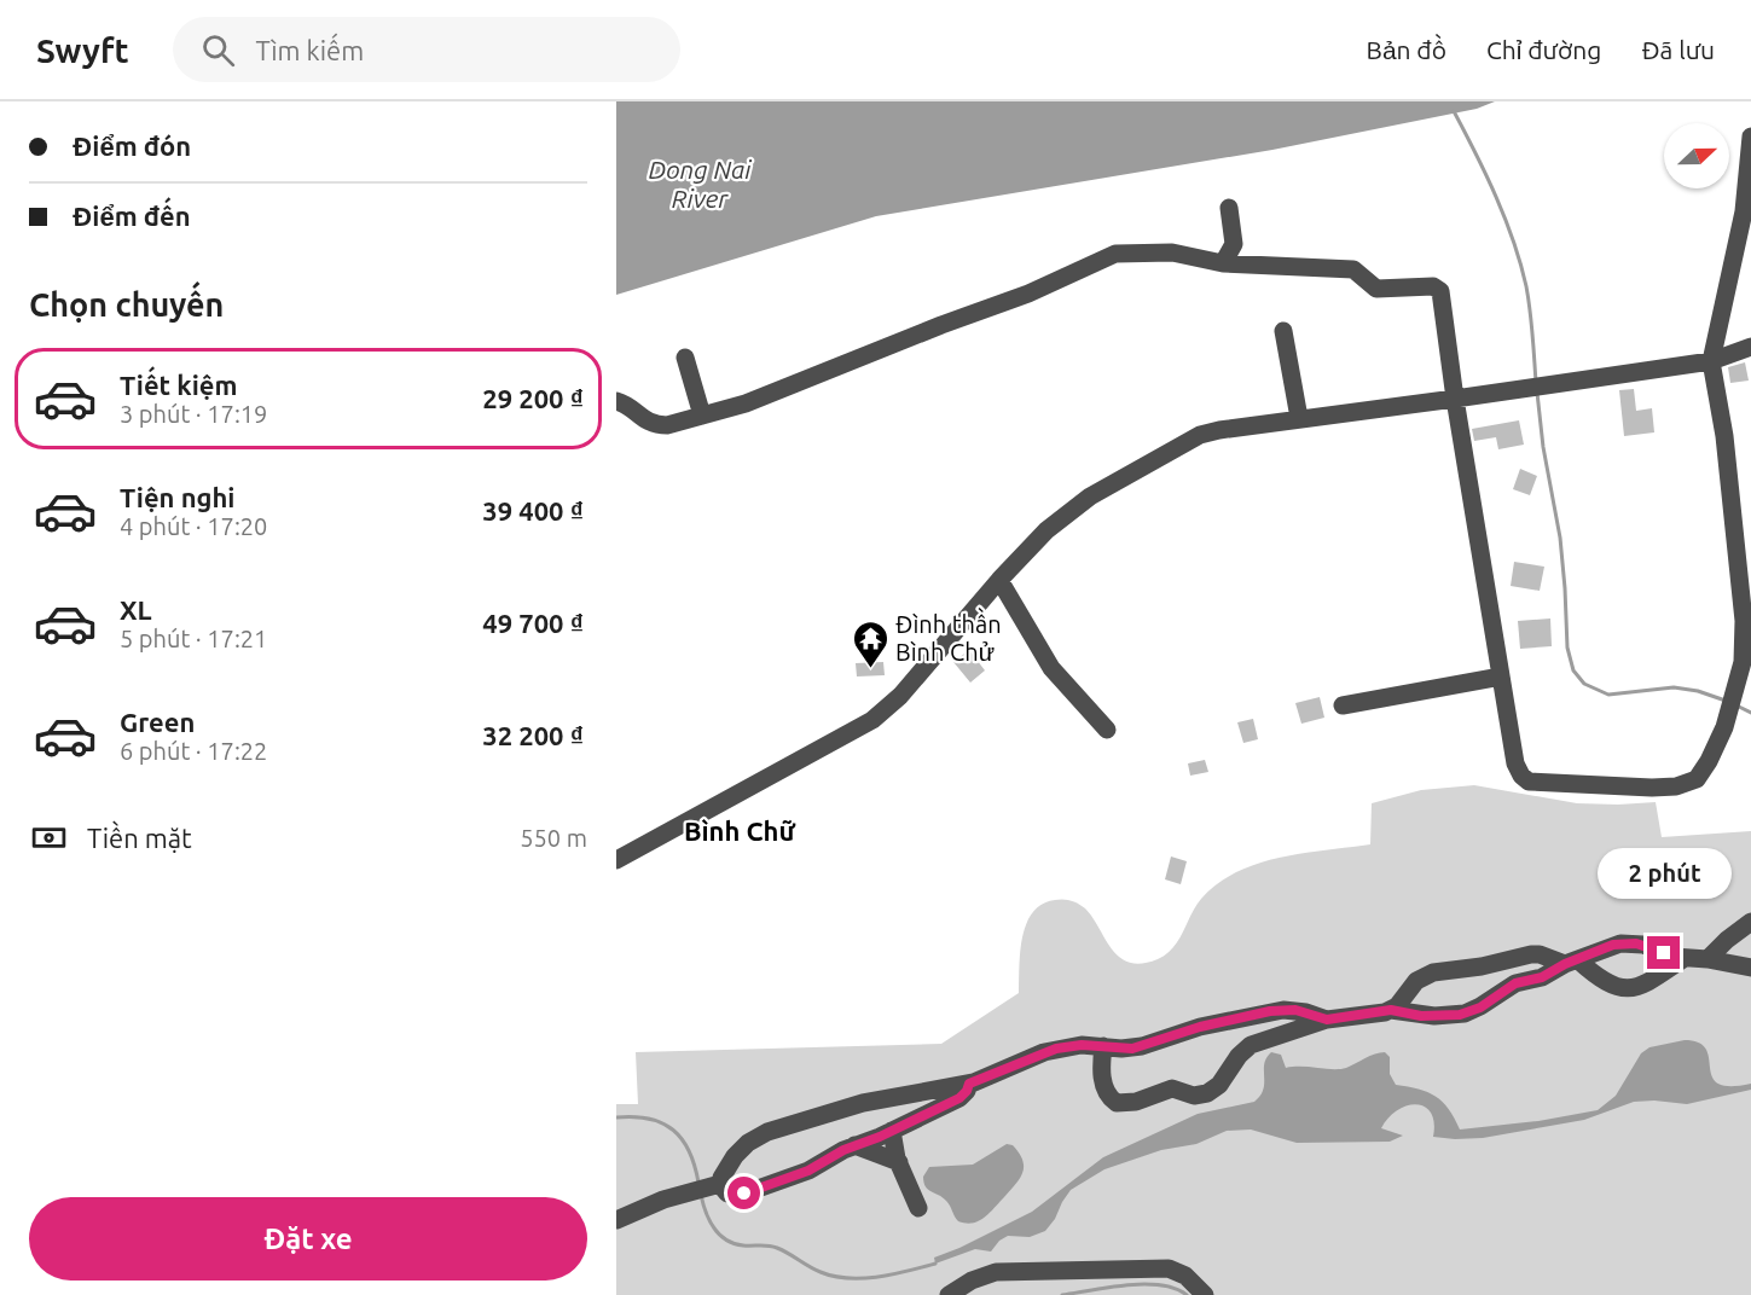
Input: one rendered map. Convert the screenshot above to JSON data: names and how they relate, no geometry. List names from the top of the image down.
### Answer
{
  "districts": ["Bình Chữ"],
  "water": ["Dong Nai River"],
  "places": {
    "temple": ["Đình thần Bình Chử"]
  },
  "north": "right",
  "page": {
    "header": "Swyft",
    "search": "Tìm kiếm",
    "nav": ["Bản đồ", "Chỉ đường", "Đã lưu"],
    "banner": ["Điểm đón", "Điểm đến"],
    "heading": "Chọn chuyến",
    "list": [
      {
        "name": "Tiết kiệm",
        "note": "3 phút · 17:19",
        "value": "29 200 ₫"
      },
      {
        "name": "Tiện nghi",
        "note": "4 phút · 17:20",
        "value": "39 400 ₫"
      },
      {
        "name": "XL",
        "note": "5 phút · 17:21",
        "value": "49 700 ₫"
      },
      {
        "name": "Green",
        "note": "6 phút · 17:22",
        "value": "32 200 ₫"
      }
    ],
    "pay": ["Tiền mặt", "550 m"],
    "bubble": "2 phút",
    "buttons": "Đặt xe"
  }
}
